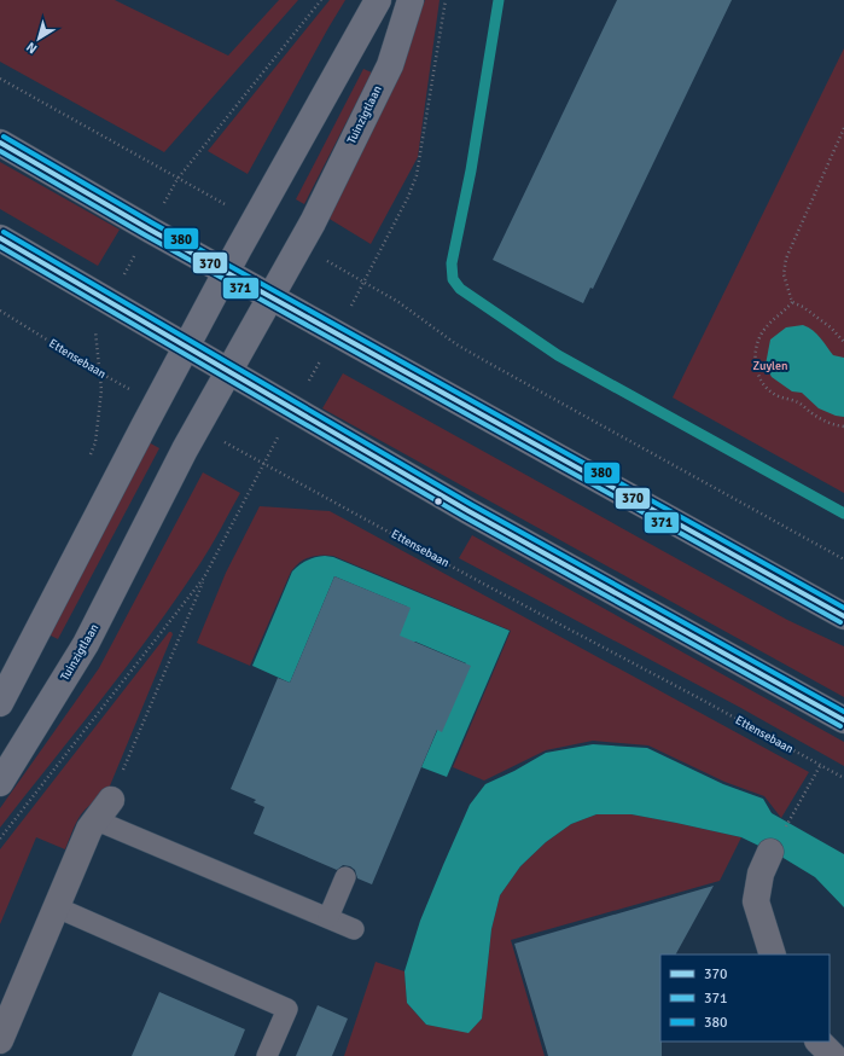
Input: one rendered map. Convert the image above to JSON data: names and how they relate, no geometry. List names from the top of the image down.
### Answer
{
  "streets": {
    "main road": ["Tuinzigtlaan"],
    "path": ["Ettensebaan"]
  },
  "crossings": [
    ["Tuinzigtlaan", "Ettensebaan"]
  ],
  "parks": ["Zuylen"],
  "lines": ["transit line 380", "transit line 370", "transit line 371"],
  "legend": ["370", "371", "380"],
  "north": "bottom left"
}
